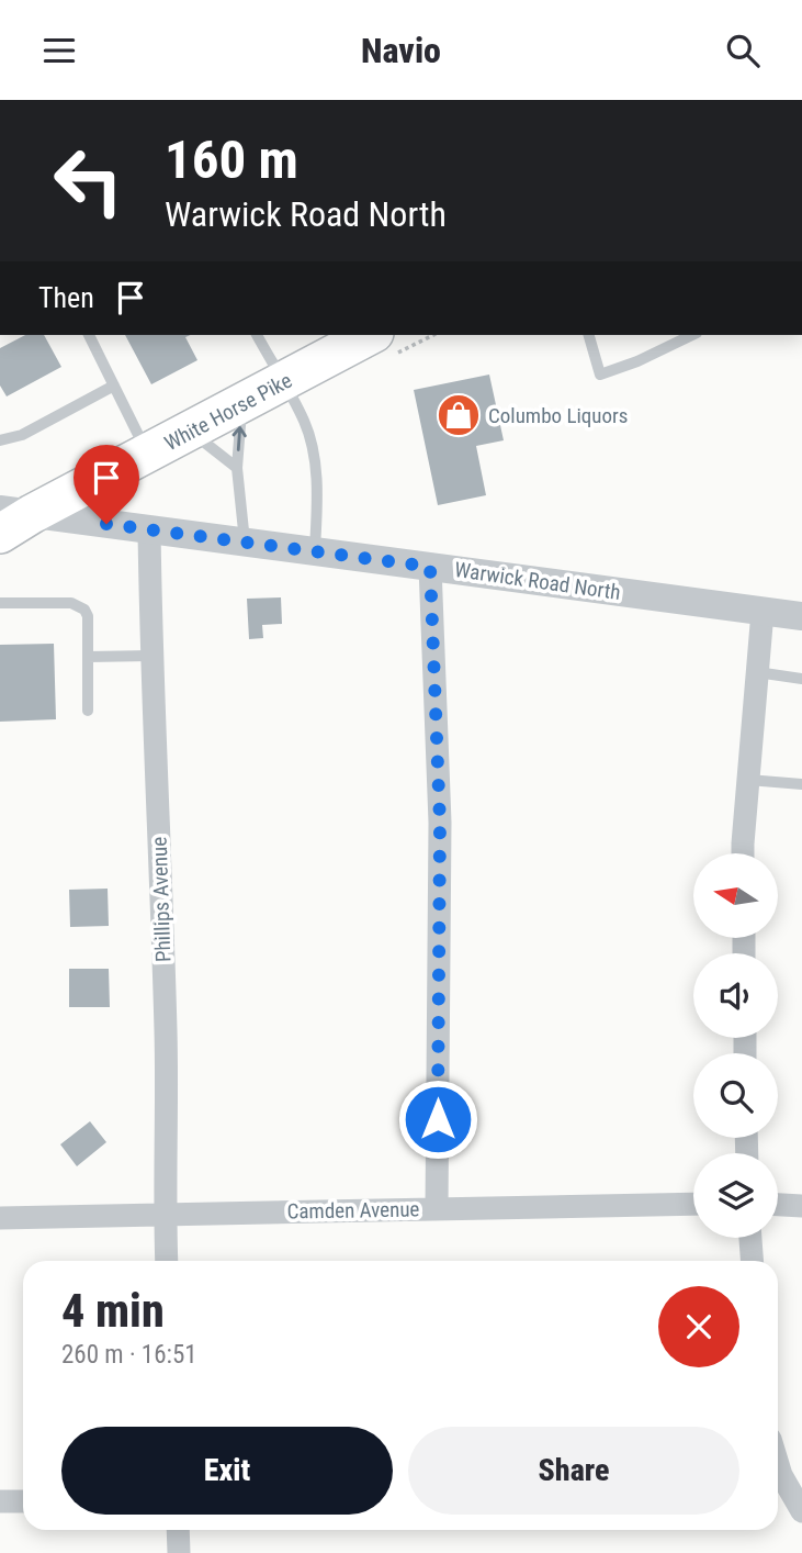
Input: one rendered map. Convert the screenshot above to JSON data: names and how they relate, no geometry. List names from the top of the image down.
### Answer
{
  "streets": {
    "highway": ["White Horse Pike"],
    "street": ["Warwick Road North", "Phillips Avenue", "Camden Avenue"]
  },
  "crossings": [
    ["White Horse Pike", "Warwick Road North"],
    ["Warwick Road North", "Phillips Avenue"],
    ["Phillips Avenue", "Camden Avenue"]
  ],
  "places": {
    "shop": ["Columbo Liquors"]
  },
  "north": "left",
  "page": {
    "header": "Navio",
    "turn": ["160 m", "Warwick Road North"],
    "then": "Then",
    "heading": ["4 min", "260 m · 16:51"],
    "buttons": ["Exit", "Share"]
  }
}
